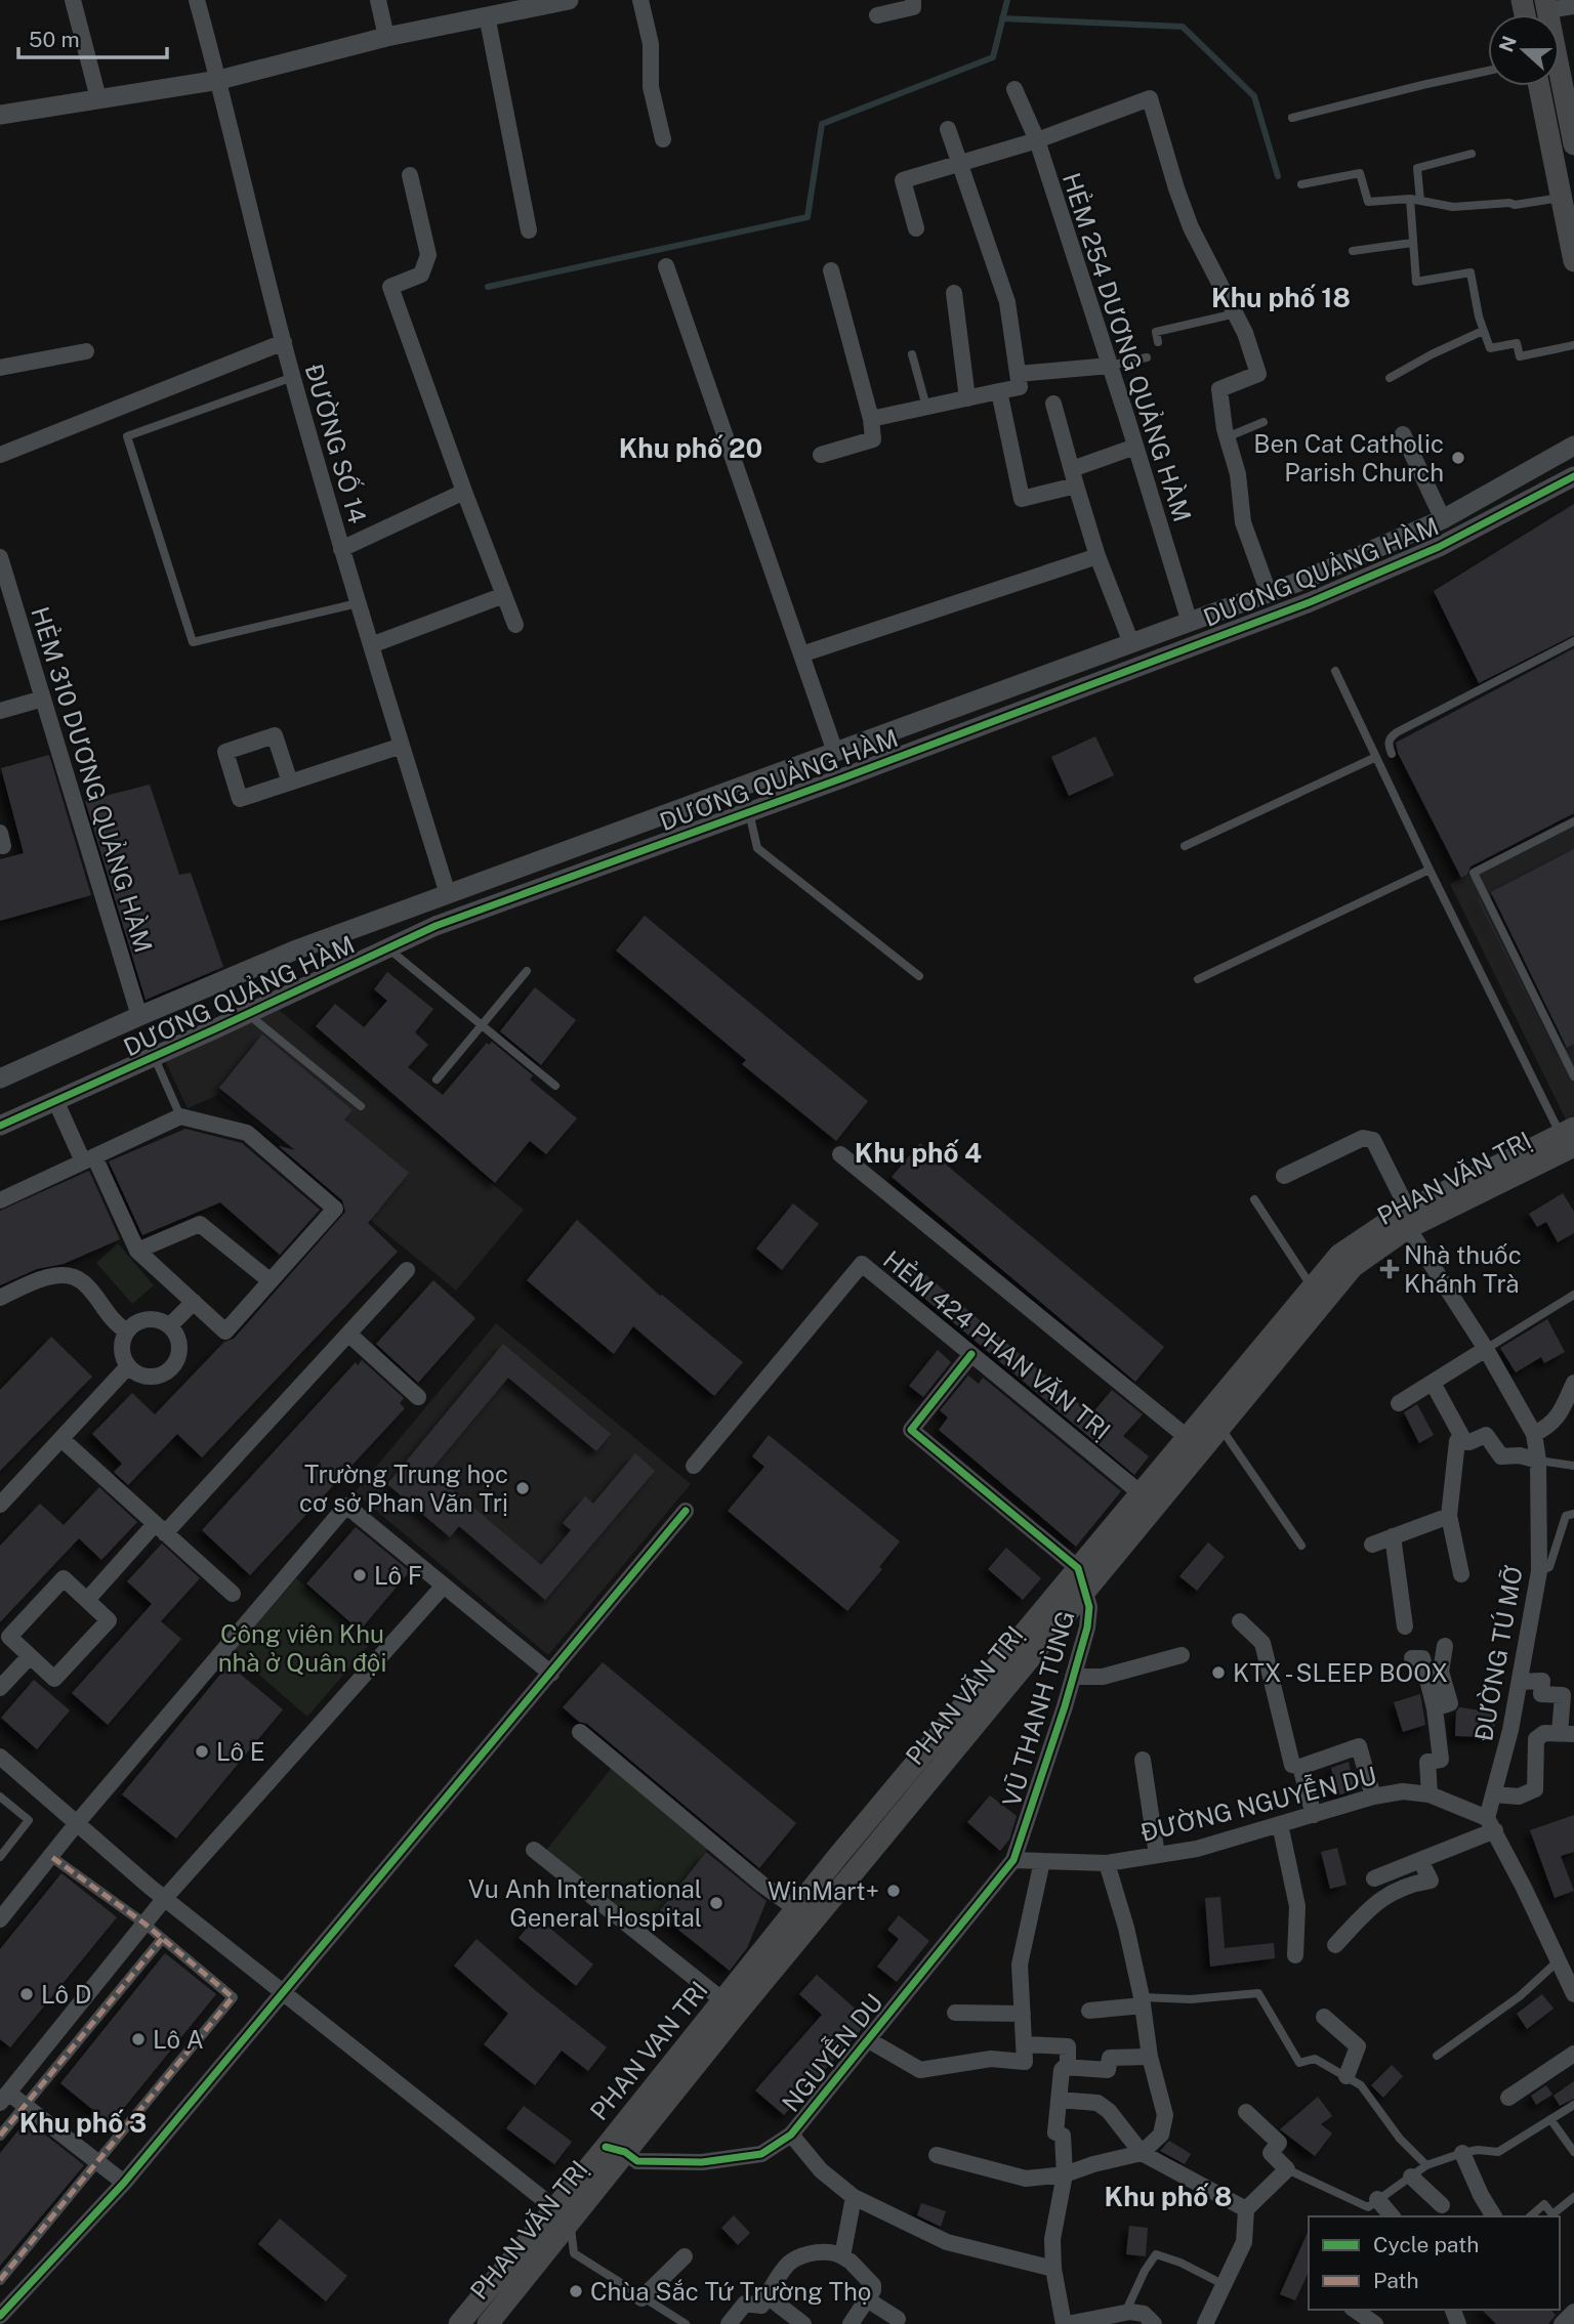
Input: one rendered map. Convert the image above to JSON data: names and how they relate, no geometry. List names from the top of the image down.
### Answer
{
  "streets": {
    "main road": ["PHAN VĂN TRỊ"],
    "street": [
      "HẺM 254 DƯƠNG QUẢNG HÀM",
      "ĐƯỜNG SỐ 14",
      "DƯƠNG QUẢNG HÀM",
      "HẺM 310 DƯƠNG QUẢNG HÀM",
      "HẺM 424 PHAN VĂN TRỊ",
      "ĐƯỜNG TÚ MỠ",
      "VŨ THANH TÙNG",
      "ĐƯỜNG NGUYỄN DU",
      "NGUYỄN DU"
    ]
  },
  "crossings": [
    ["HẺM 254 DƯƠNG QUẢNG HÀM", "DƯƠNG QUẢNG HÀM"],
    ["ĐƯỜNG SỐ 14", "DƯƠNG QUẢNG HÀM"],
    ["DƯƠNG QUẢNG HÀM", "HẺM 310 DƯƠNG QUẢNG HÀM"],
    ["PHAN VĂN TRỊ", "HẺM 424 PHAN VĂN TRỊ"],
    ["PHAN VĂN TRỊ", "ĐƯỜNG TÚ MỠ"],
    ["PHAN VĂN TRỊ", "VŨ THANH TÙNG"],
    ["PHAN VĂN TRỊ", "NGUYỄN DU"],
    ["ĐƯỜNG TÚ MỠ", "ĐƯỜNG NGUYỄN DU"],
    ["VŨ THANH TÙNG", "ĐƯỜNG NGUYỄN DU"],
    ["VŨ THANH TÙNG", "NGUYỄN DU"],
    ["ĐƯỜNG NGUYỄN DU", "NGUYỄN DU"]
  ],
  "districts": [
    "Khu phố 18",
    "Khu phố 20",
    "Khu phố 4",
    "Khu phố 3",
    "Khu phố 8"
  ],
  "parks": ["Công viên Khu nhà ở Quân đội"],
  "places": {
    "other": [
      "Ben Cat Catholic Parish Church",
      "Trường Trung học cơ sở Phan Văn Trị",
      "Lô F",
      "KTX - SLEEP BOOX",
      "Lô E",
      "WinMart+",
      "Vu Anh International General Hospital",
      "Lô D",
      "Lô A",
      "Chùa Sắc Tứ Trường Thọ"
    ],
    "health": ["Nhà thuốc Khánh Trà"]
  },
  "legend": ["Cycle path", "Path"],
  "scale_bar": "50 m",
  "north": "left"
}
